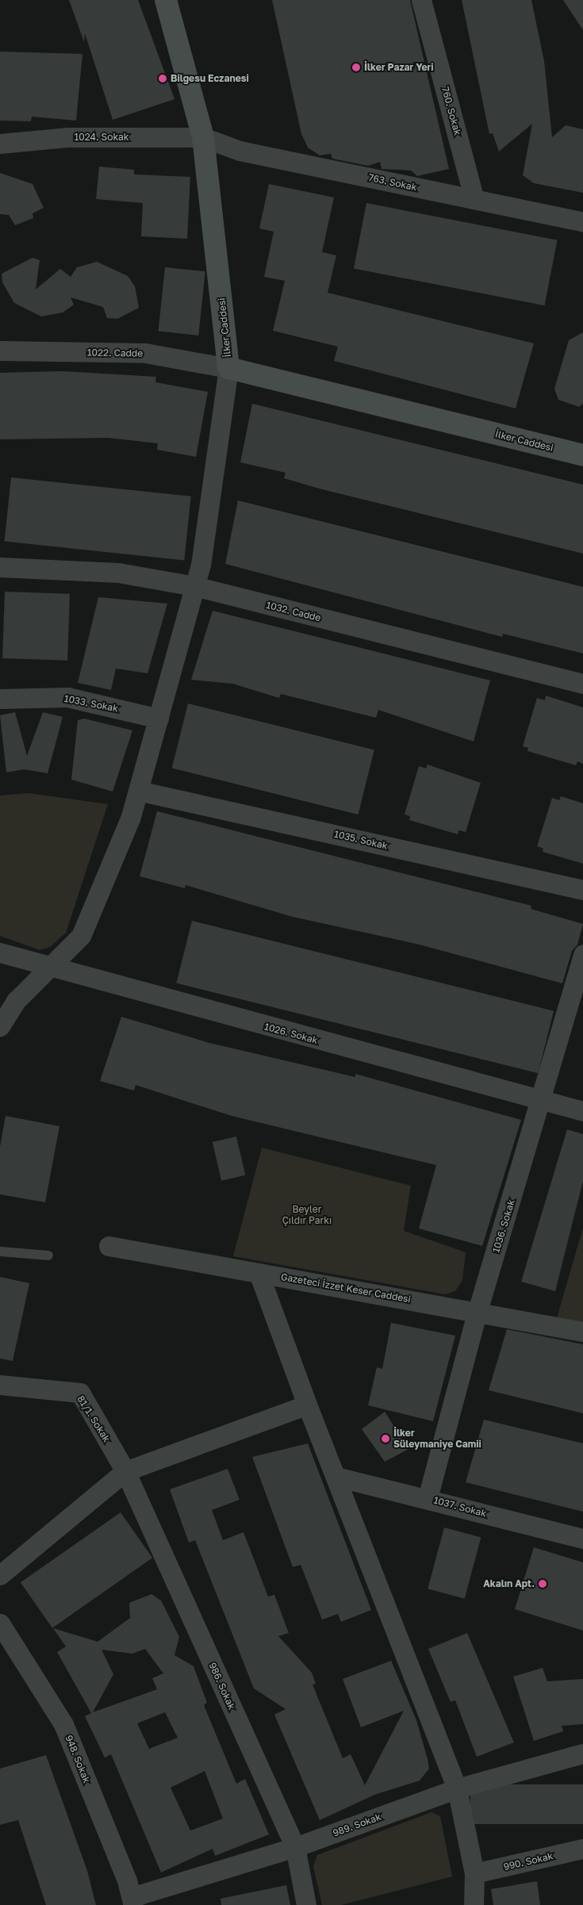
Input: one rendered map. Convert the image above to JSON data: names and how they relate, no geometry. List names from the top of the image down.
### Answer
{
  "streets": {
    "street": [
      "760. Sokak",
      "1024. Sokak",
      "763. Sokak",
      "İlker Caddesi",
      "1022. Cadde",
      "1032. Cadde",
      "1033. Sokak",
      "1035. Sokak",
      "1026. Sokak",
      "1036. Sokak",
      "Gazeteci İzzet Keser Caddesi",
      "81/1. Sokak",
      "1037. Sokak",
      "986. Sokak",
      "948. Sokak",
      "989. Sokak",
      "990. Sokak"
    ]
  },
  "crossings": [
    ["760. Sokak", "763. Sokak"],
    ["1024. Sokak", "763. Sokak"],
    ["1024. Sokak", "İlker Caddesi"],
    ["763. Sokak", "İlker Caddesi"],
    ["İlker Caddesi", "1022. Cadde"],
    ["1026. Sokak", "1036. Sokak"],
    ["1036. Sokak", "Gazeteci İzzet Keser Caddesi"],
    ["1036. Sokak", "1037. Sokak"],
    ["81/1. Sokak", "986. Sokak"],
    ["986. Sokak", "989. Sokak"],
    ["948. Sokak", "989. Sokak"]
  ],
  "parks": ["Beyler Çıldır Parkı"],
  "places": [
    "İlker Pazar Yeri",
    "Bilgesu Eczanesi",
    "İlker Süleymaniye Camii",
    "Akalın Apt."
  ]
}
